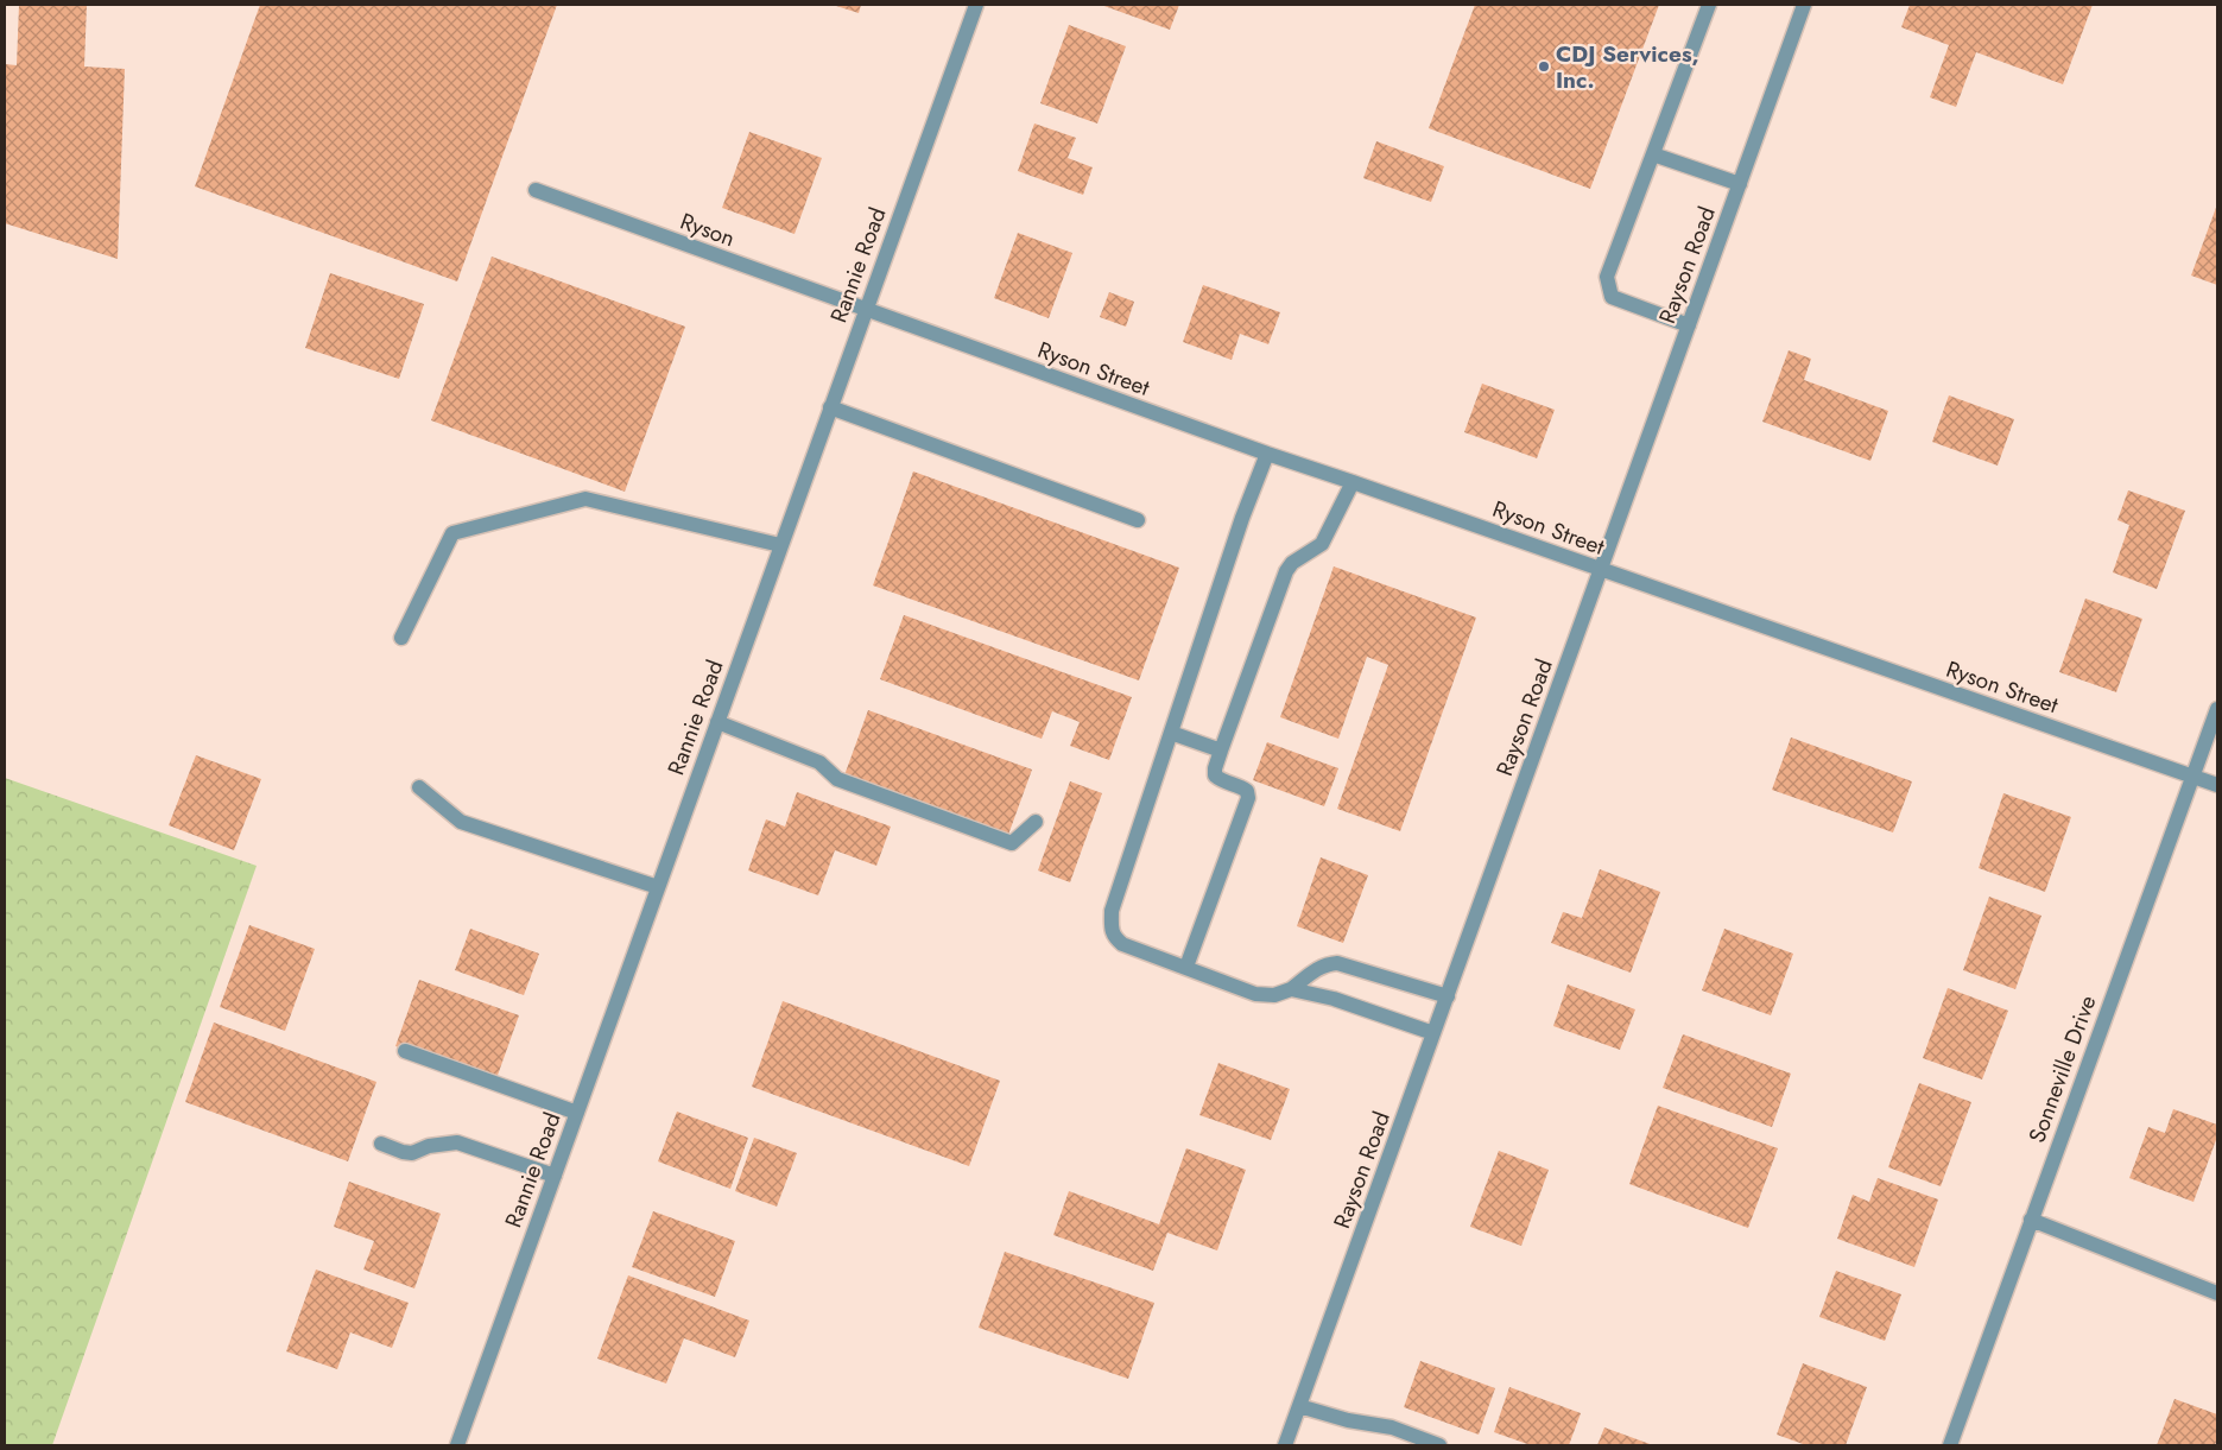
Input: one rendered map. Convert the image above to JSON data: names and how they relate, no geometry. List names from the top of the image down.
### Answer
{
  "streets": {
    "street": [
      "Ryson",
      "Rannie Road",
      "Rayson Road",
      "Ryson Street",
      "Sonneville Drive"
    ]
  },
  "crossings": [
    ["Ryson", "Rannie Road"],
    ["Ryson", "Ryson Street"],
    ["Rannie Road", "Ryson Street"],
    ["Rayson Road", "Ryson Street"],
    ["Ryson Street", "Sonneville Drive"]
  ],
  "places": ["CDJ Services, Inc."]
}
